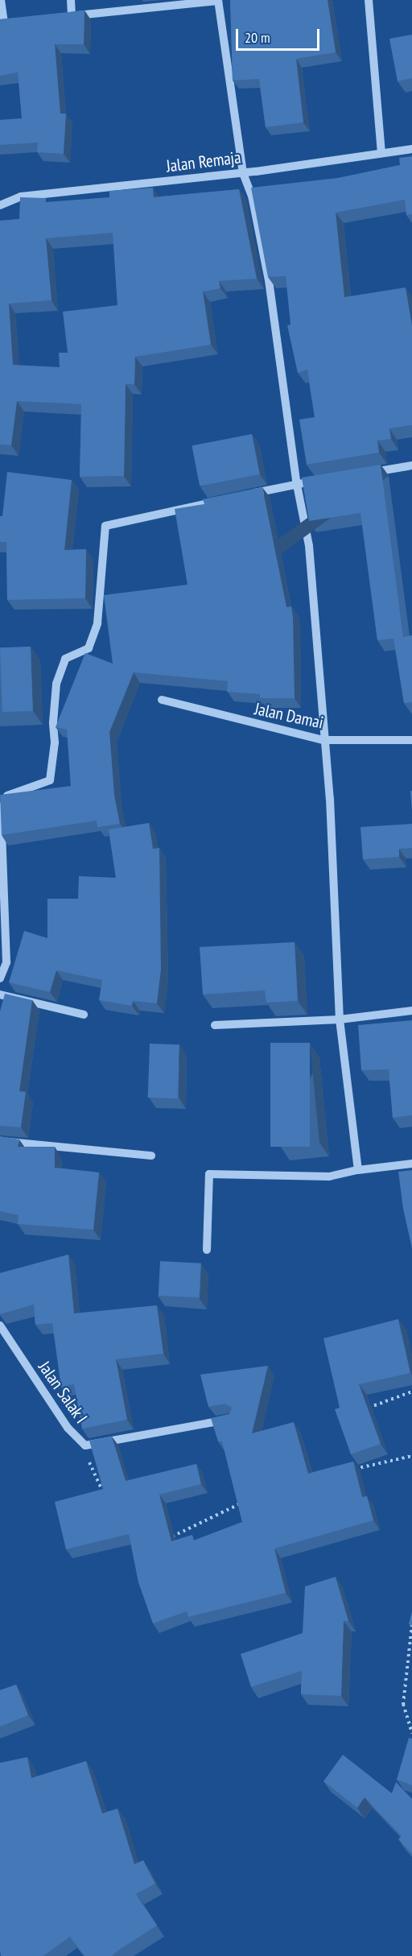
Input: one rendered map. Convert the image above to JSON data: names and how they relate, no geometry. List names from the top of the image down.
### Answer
{
  "streets": {
    "street": ["Jalan Remaja", "Jalan Damai", "Jalan Salak I"]
  },
  "scale_bar": "20 m"
}
